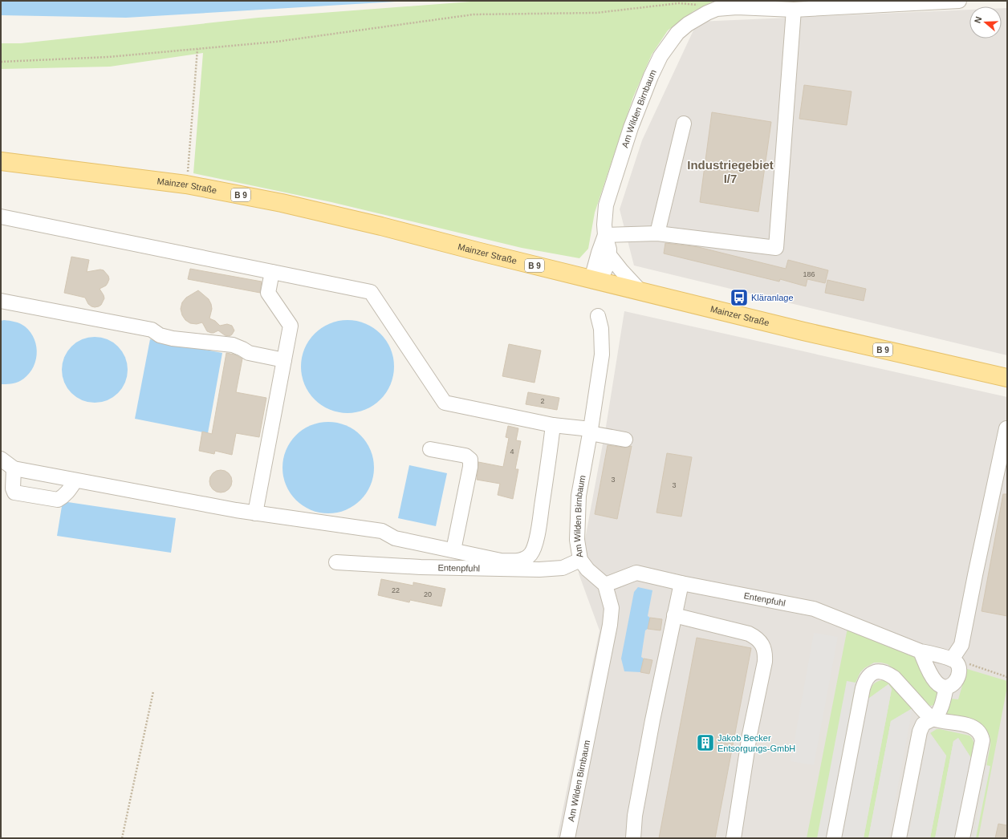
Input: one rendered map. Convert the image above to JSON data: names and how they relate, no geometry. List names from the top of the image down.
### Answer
{
  "streets": {
    "main road": ["Mainzer Straße", "B 9"],
    "street": ["Am Wilden Birnbaum", "Entenpfuhl"]
  },
  "crossings": [
    ["Am Wilden Birnbaum", "Mainzer Straße"],
    ["Am Wilden Birnbaum", "Entenpfuhl"]
  ],
  "districts": ["Industriegebiet I/7"],
  "places": {
    "bus stop": ["Kläranlage"],
    "building": ["Jakob Becker Entsorgungs-GmbH"]
  },
  "house_numbers": [
    "186",
    "2",
    "4",
    "3",
    "3",
    "22",
    "20"
  ],
  "north": "left"
}
